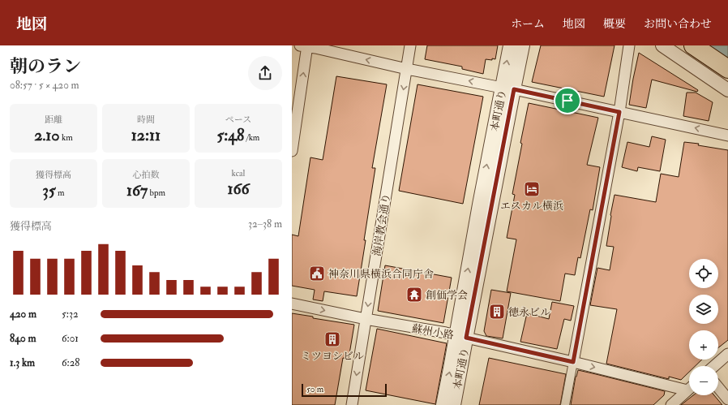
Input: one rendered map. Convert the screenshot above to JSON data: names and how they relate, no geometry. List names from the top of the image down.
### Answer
{
  "streets": {
    "street": ["本町通り", "海岸教会通り", "蘇州小路"]
  },
  "crossings": [
    ["本町通り", "蘇州小路"],
    ["海岸教会通り", "蘇州小路"]
  ],
  "one_way": ["海岸教会通り", "蘇州小路"],
  "places": {
    "hotel": ["エスカル横浜"],
    "public building": ["神奈川県横浜合同庁舎"],
    "temple": ["創価学会"],
    "building": ["徳永ビル", "ミツヨシビル"]
  },
  "scale_bar": "50 m",
  "page": {
    "header": "地図",
    "nav": [
      "ホーム",
      "地図",
      "概要",
      "お問い合わせ"
    ],
    "heading": ["朝のラン", "08:57 · 5 × 420 m"],
    "stats": [
      ["距離", "2.10 km"],
      ["時間", "12:11"],
      ["ペース", "5:48 /km"],
      ["獲得標高", "35 m"],
      ["心拍数", "167 bpm"],
      ["kcal", "166"]
    ],
    "chart": ["獲得標高", "32–38 m"],
    "map_buttons": ["+", "−"],
    "list": [
      {
        "name": "420 m",
        "note": "5:32"
      },
      {
        "name": "840 m",
        "note": "6:01"
      },
      {
        "name": "1.3 km",
        "note": "6:28"
      }
    ],
    "scale": "50 m"
  }
}
